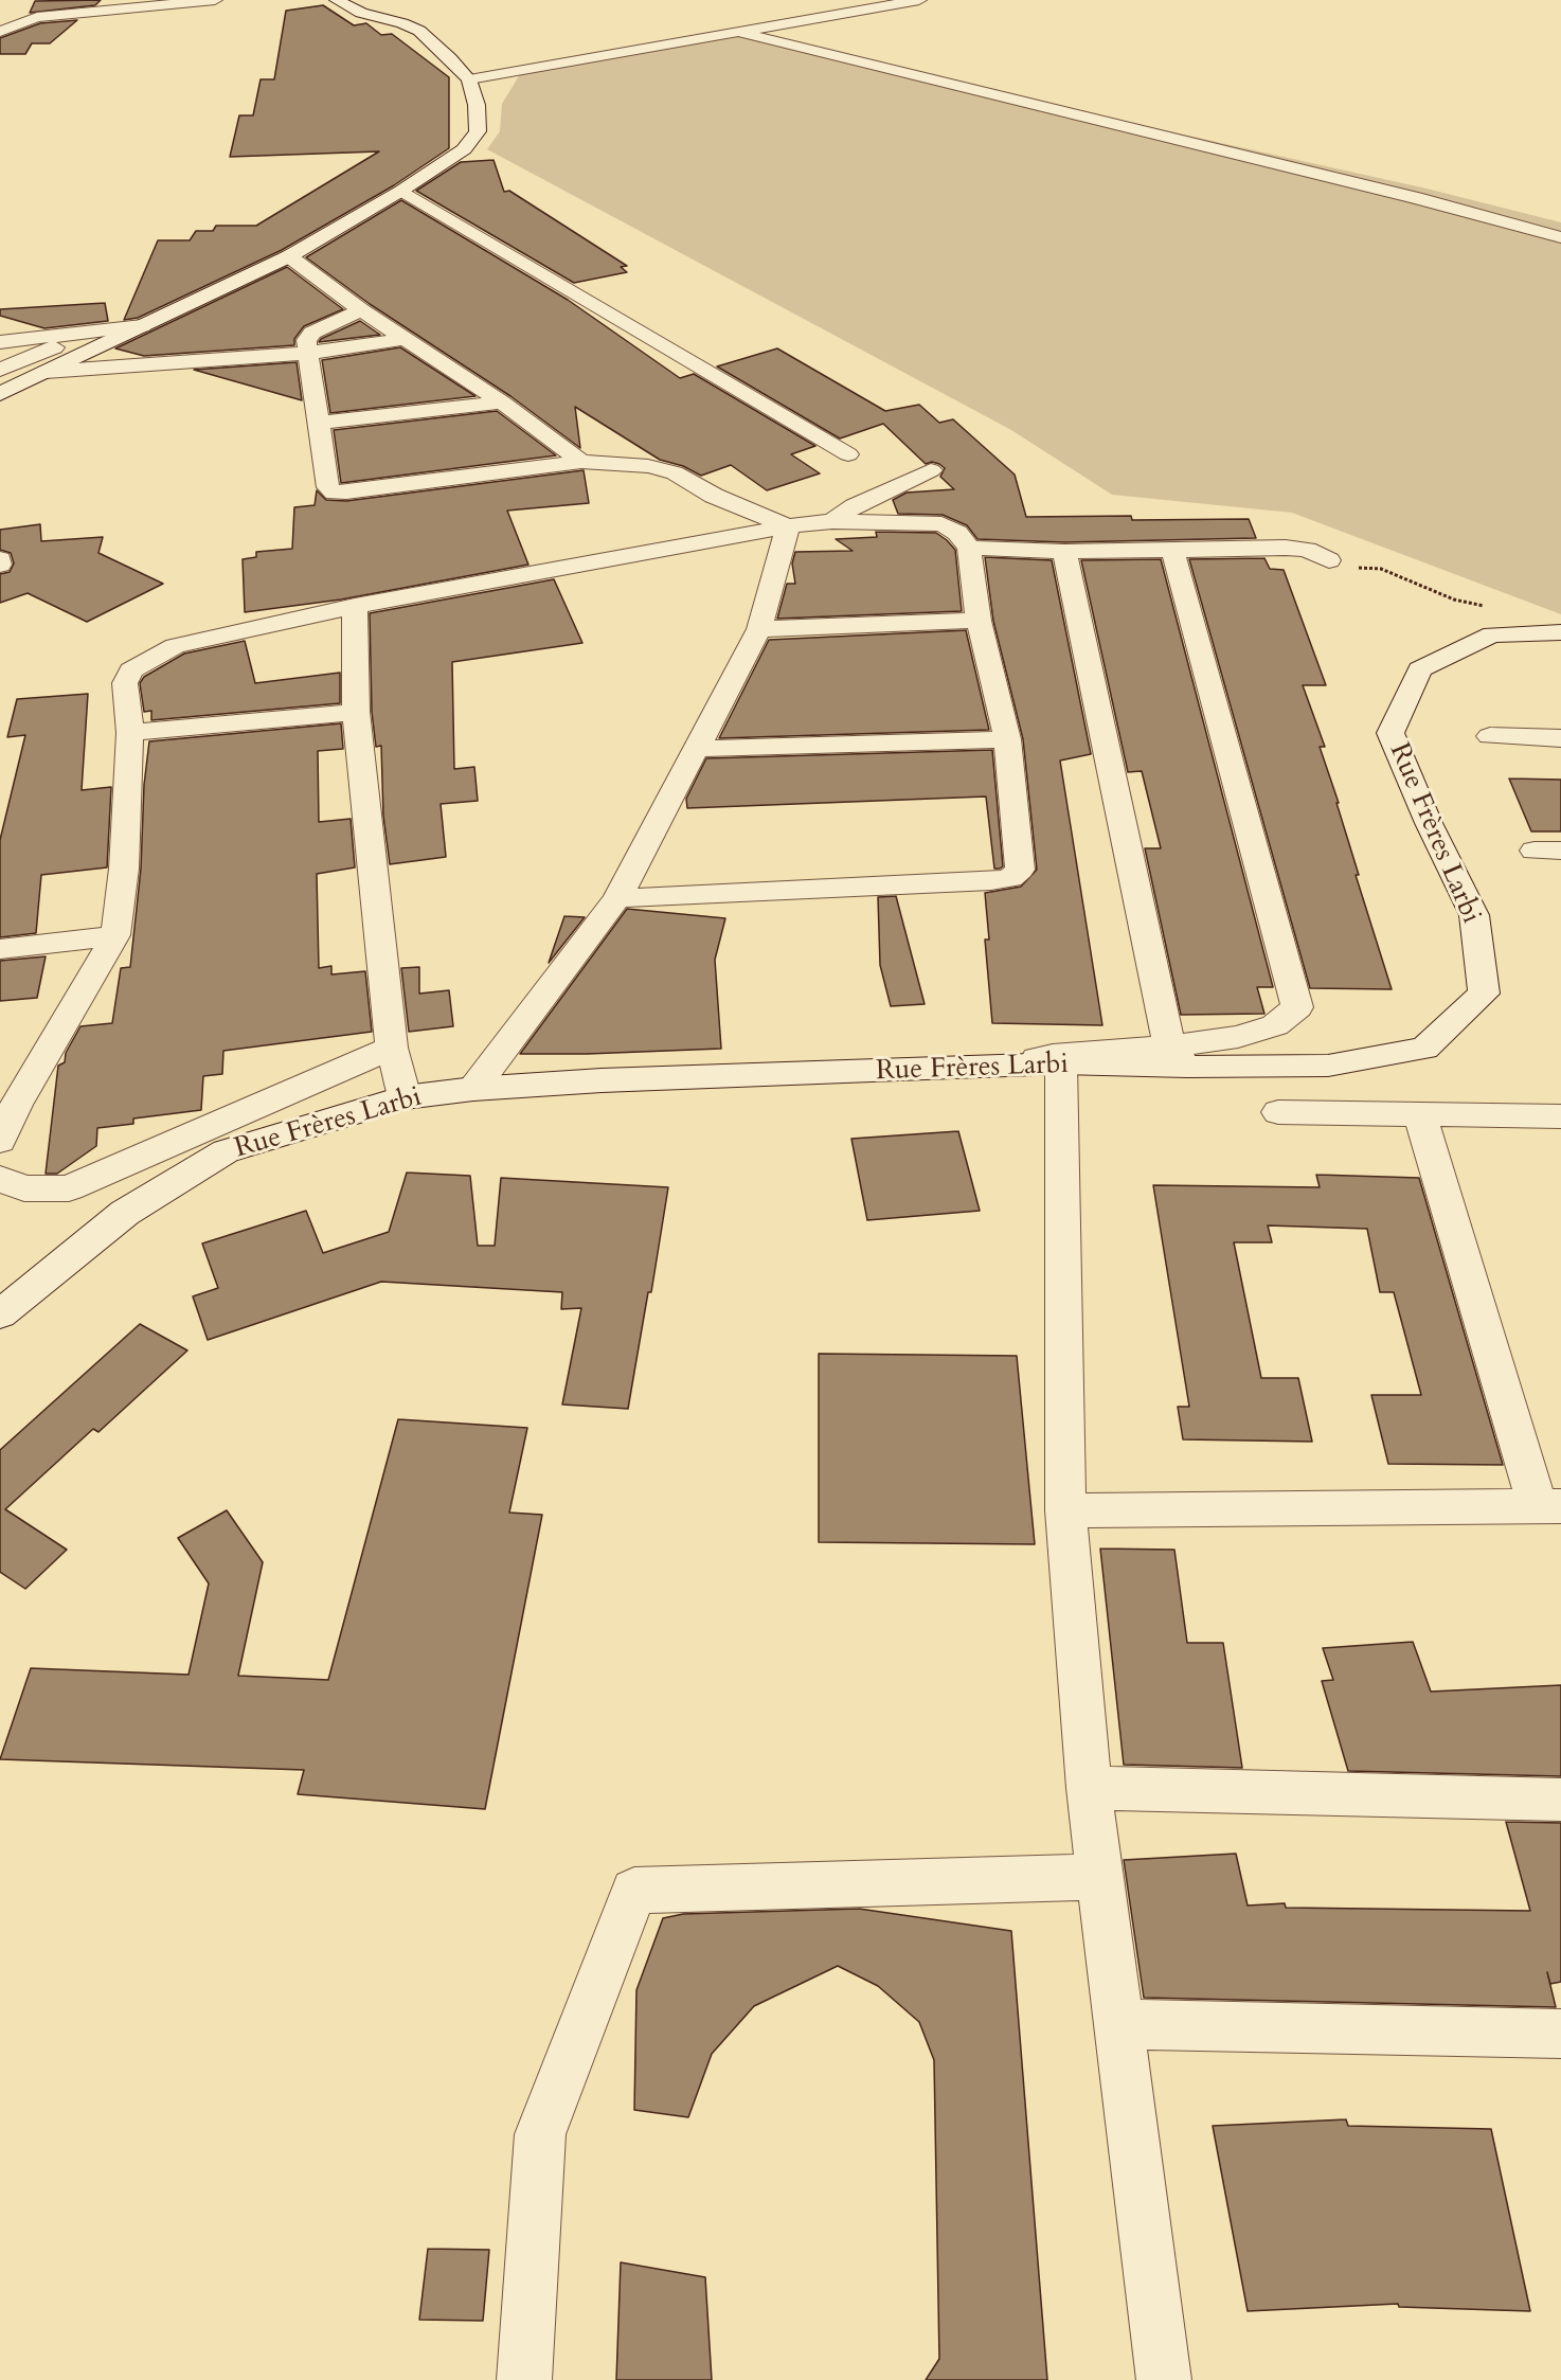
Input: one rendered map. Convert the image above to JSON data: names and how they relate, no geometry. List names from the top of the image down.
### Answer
{
  "streets": {
    "street": ["Rue Frères Larbi"]
  }
}
